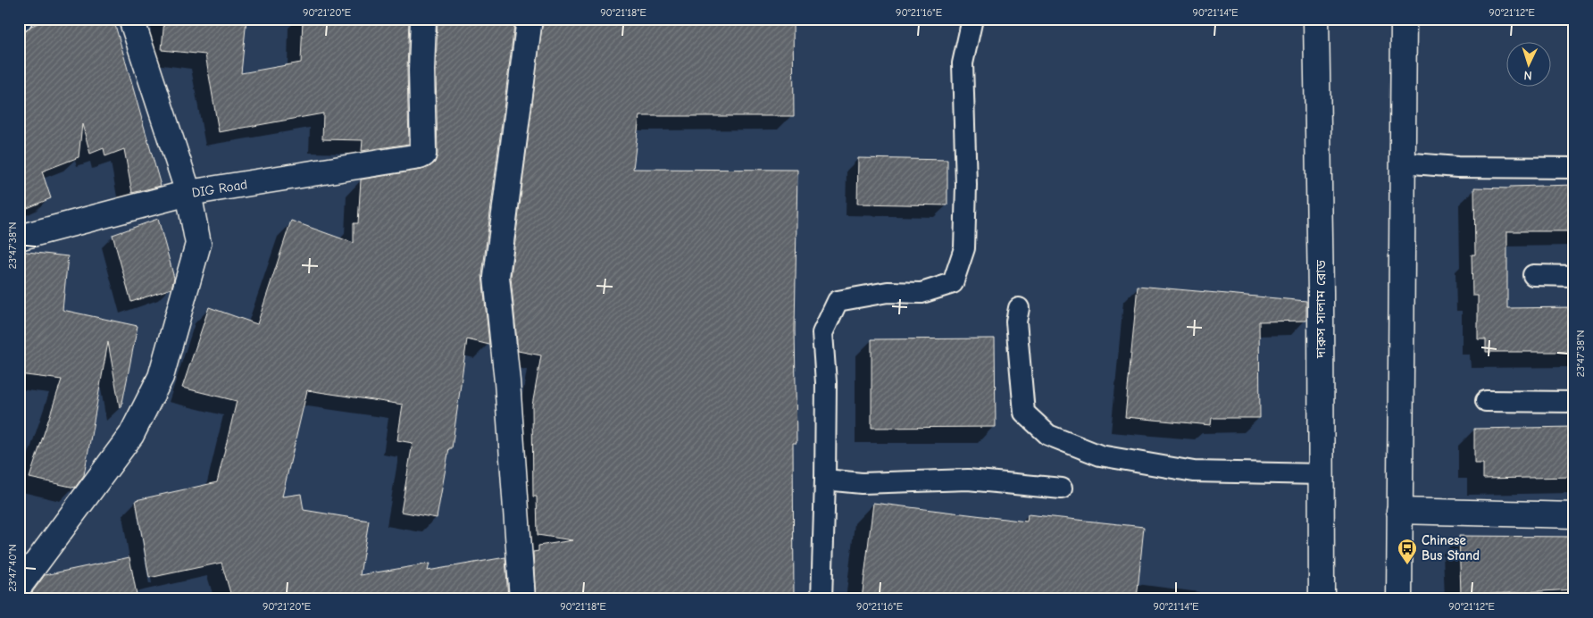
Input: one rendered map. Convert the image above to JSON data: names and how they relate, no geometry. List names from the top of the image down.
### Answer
{
  "streets": {
    "street": ["DIG Road", "দারুস সালাম রোড"]
  },
  "places": {
    "bus stop": ["Chinese Bus Stand"]
  },
  "north": "bottom",
  "coordinates": [
    "90°21'20\"E",
    "90°21'18\"E",
    "90°21'16\"E",
    "90°21'14\"E",
    "90°21'12\"E",
    "23°47'38\"N",
    "23°47'40\"N"
  ]
}
